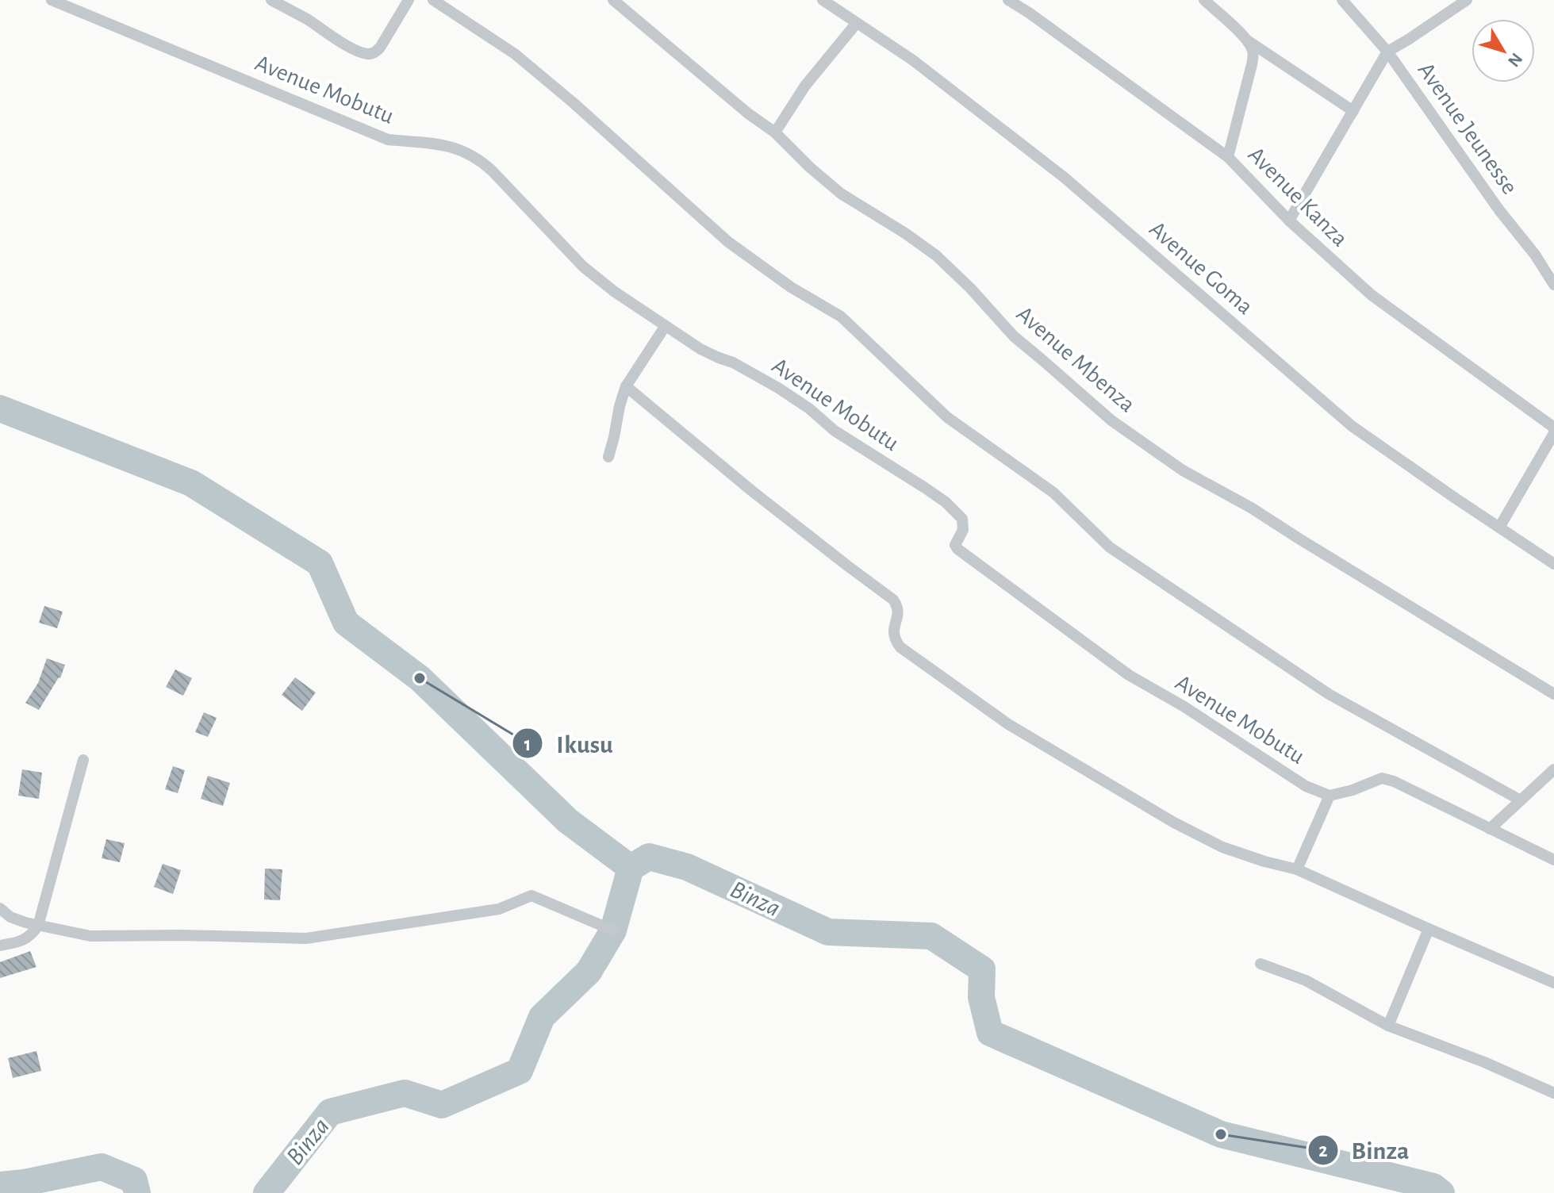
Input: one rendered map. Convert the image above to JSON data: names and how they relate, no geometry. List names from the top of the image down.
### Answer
{
  "streets": {
    "street": [
      "Avenue Mobutu",
      "Avenue Jeunesse",
      "Avenue Kanza",
      "Avenue Goma",
      "Avenue Mbenza"
    ]
  },
  "water": ["Binza"],
  "places": ["Ikusu", "Binza"],
  "north": "bottom right"
}
